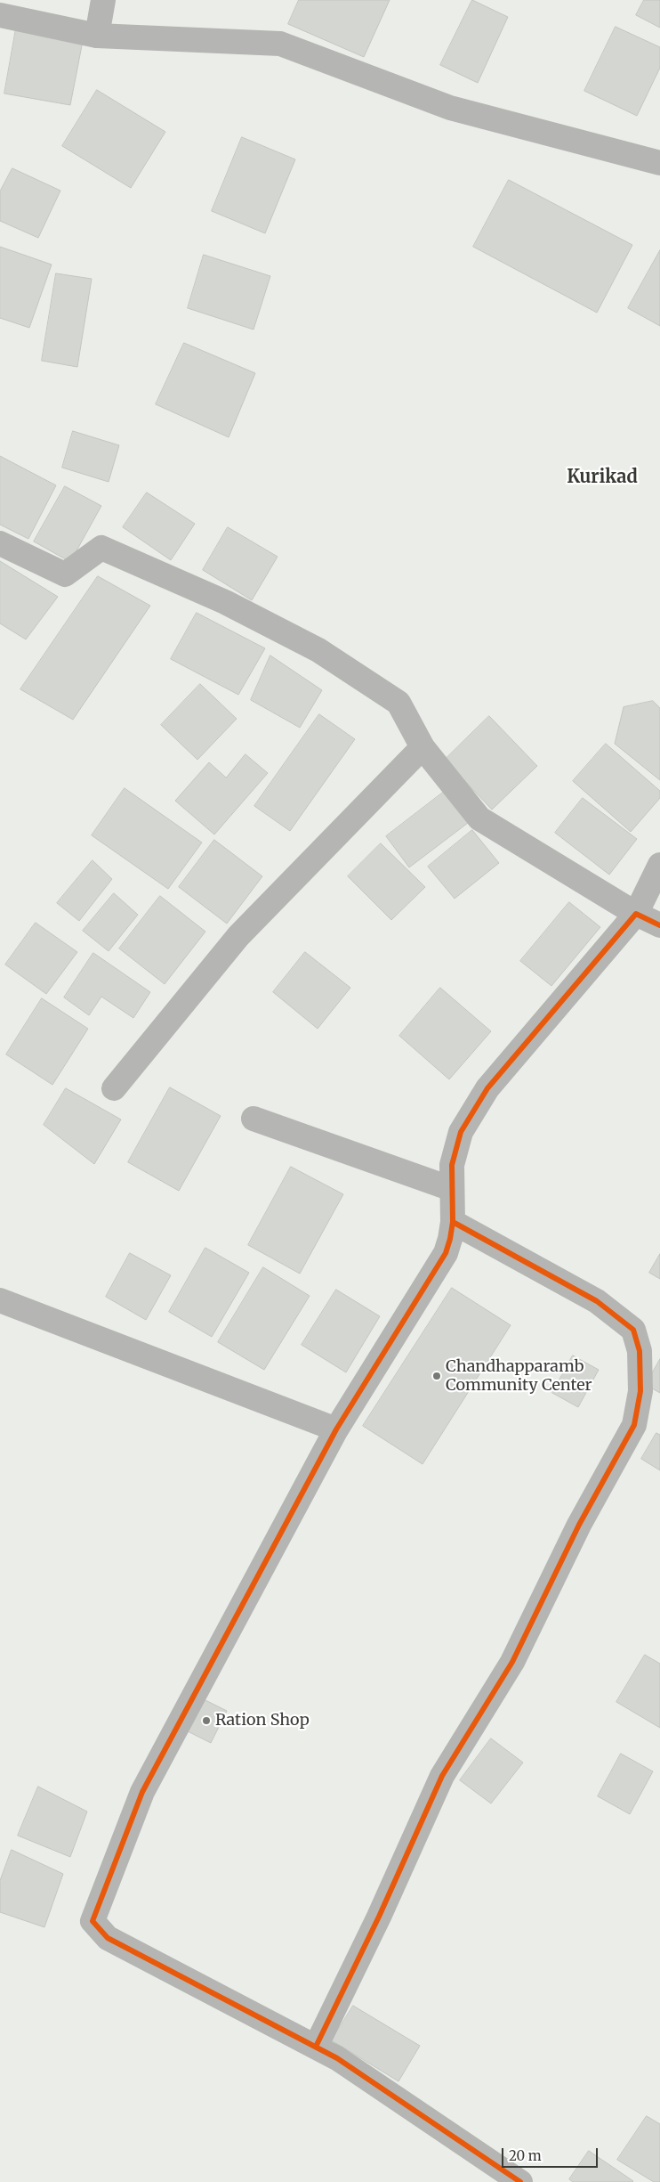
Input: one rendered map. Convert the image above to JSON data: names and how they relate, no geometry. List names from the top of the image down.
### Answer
{
  "districts": ["Kurikad"],
  "places": ["Chandhapparamb Community Center", "Ration Shop"],
  "scale_bar": "20 m"
}
